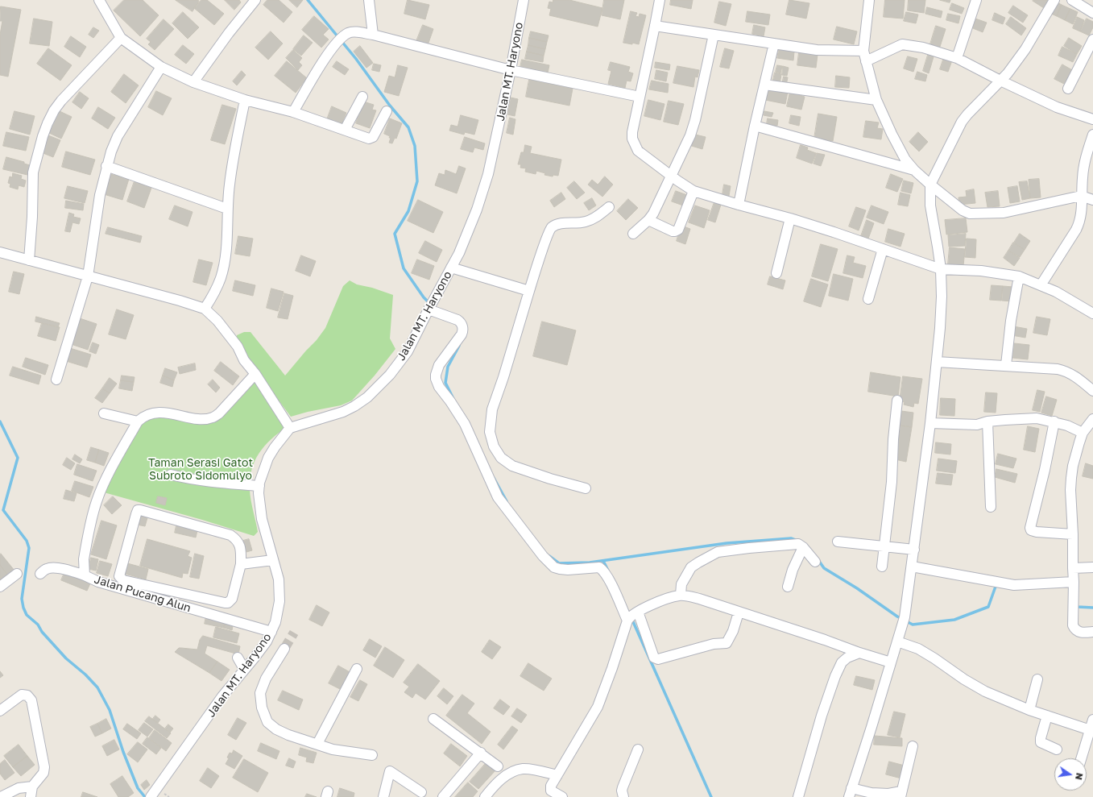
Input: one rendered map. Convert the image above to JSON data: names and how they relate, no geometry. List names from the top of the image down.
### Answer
{
  "streets": {
    "street": ["Jalan MT. Haryono", "Jalan Pucang Alun"]
  },
  "crossings": [
    ["Jalan MT. Haryono", "Jalan Pucang Alun"]
  ],
  "parks": ["Taman Serasi Gatot Subroto Sidomulyo"],
  "north": "right"
}
